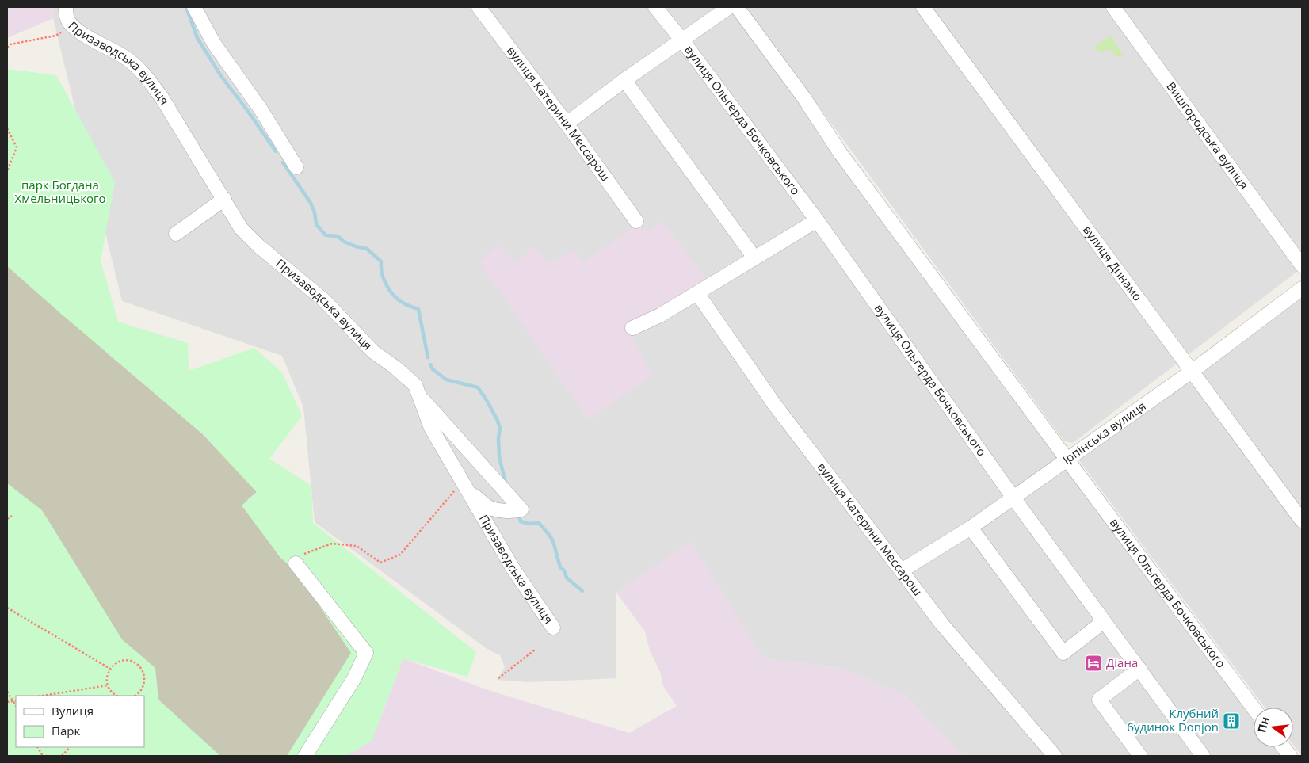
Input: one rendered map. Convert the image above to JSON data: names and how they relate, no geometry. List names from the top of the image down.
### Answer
{
  "streets": {
    "street": [
      "Призаводська вулиця",
      "вулиця Катерини Мессарош",
      "вулиця Ольгерда Бочковського",
      "Вишгородська вулиця",
      "вулиця Динамо",
      "Ірпінська вулиця"
    ]
  },
  "crossings": [
    ["вулиця Катерини Мессарош", "Ірпінська вулиця"],
    ["вулиця Ольгерда Бочковського", "Ірпінська вулиця"],
    ["вулиця Динамо", "Ірпінська вулиця"]
  ],
  "parks": ["парк Богдана Хмельницького"],
  "places": {
    "hotel": ["Діана"],
    "building": ["Клубний будинок Donjon"]
  },
  "legend": ["Вулиця", "Парк"],
  "north": "left"
}
